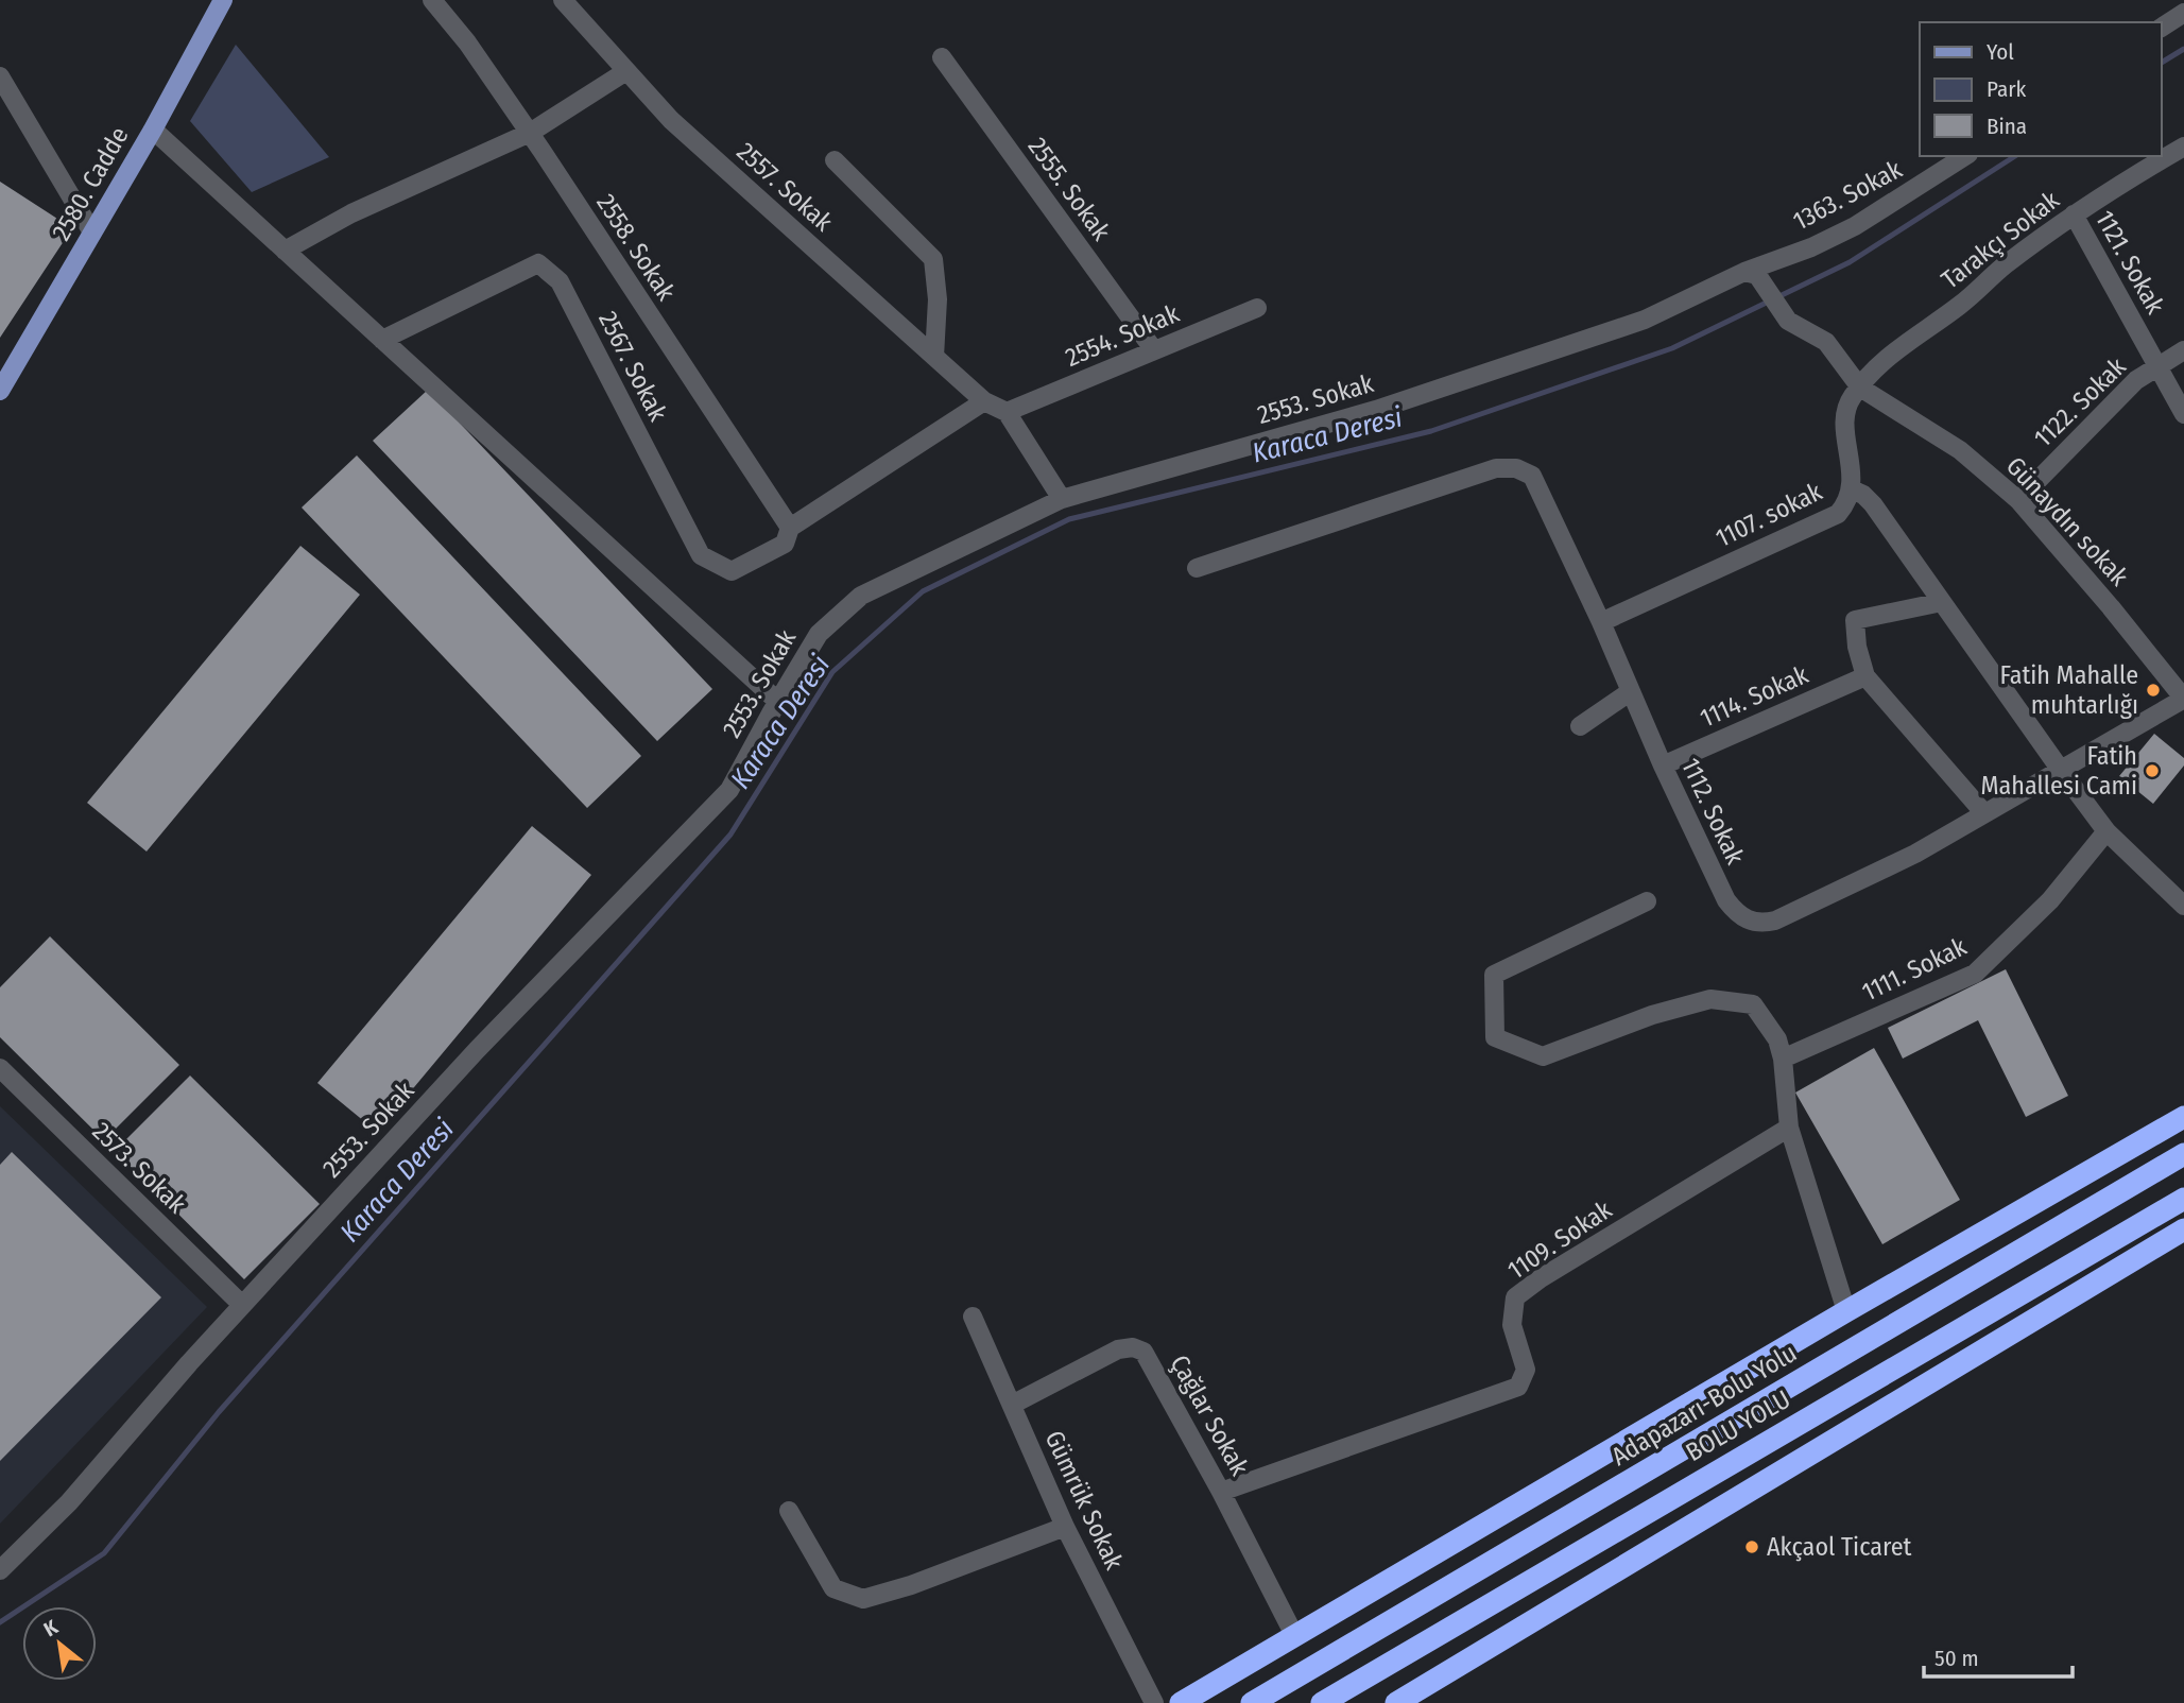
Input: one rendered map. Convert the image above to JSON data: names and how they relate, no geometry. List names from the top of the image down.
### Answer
{
  "streets": {
    "highway": ["Adapazarı-Bolu Yolu", "BOLU YOLU"],
    "main road": ["2580. Cadde"],
    "street": [
      "2557. Sokak",
      "2555. Sokak",
      "1363. Sokak",
      "Tarakçı Sokak",
      "2558. Sokak",
      "1121. Sokak",
      "2554. Sokak",
      "2567. Sokak",
      "2553. Sokak",
      "1122. Sokak",
      "1107. sokak",
      "Günaydın sokak",
      "1114. Sokak",
      "1112. Sokak",
      "1111. Sokak",
      "2573. Sokak",
      "1109. Sokak",
      "Çağlar Sokak",
      "Gümrük Sokak"
    ]
  },
  "crossings": [
    ["2555. Sokak", "2554. Sokak"],
    ["1363. Sokak", "2553. Sokak"],
    ["1363. Sokak", "Günaydın sokak"],
    ["Tarakçı Sokak", "1121. Sokak"],
    ["Tarakçı Sokak", "1107. sokak"],
    ["Tarakçı Sokak", "Günaydın sokak"],
    ["2558. Sokak", "2567. Sokak"],
    ["1121. Sokak", "1122. Sokak"],
    ["2553. Sokak", "Günaydın sokak"],
    ["2553. Sokak", "2573. Sokak"],
    ["1122. Sokak", "Günaydın sokak"],
    ["1107. sokak", "Günaydın sokak"],
    ["1107. sokak", "1112. Sokak"],
    ["Günaydın sokak", "1112. Sokak"],
    ["1114. Sokak", "1112. Sokak"],
    ["1109. Sokak", "Çağlar Sokak"],
    ["Çağlar Sokak", "Gümrük Sokak"]
  ],
  "water": ["Karaca Deresi"],
  "places": ["Fatih Mahalle muhtarlığı", "Fatih Mahallesi Cami", "Akçaol Ticaret"],
  "legend": ["Yol", "Park", "Bina"],
  "scale_bar": "50 m",
  "north": "top left"
}
